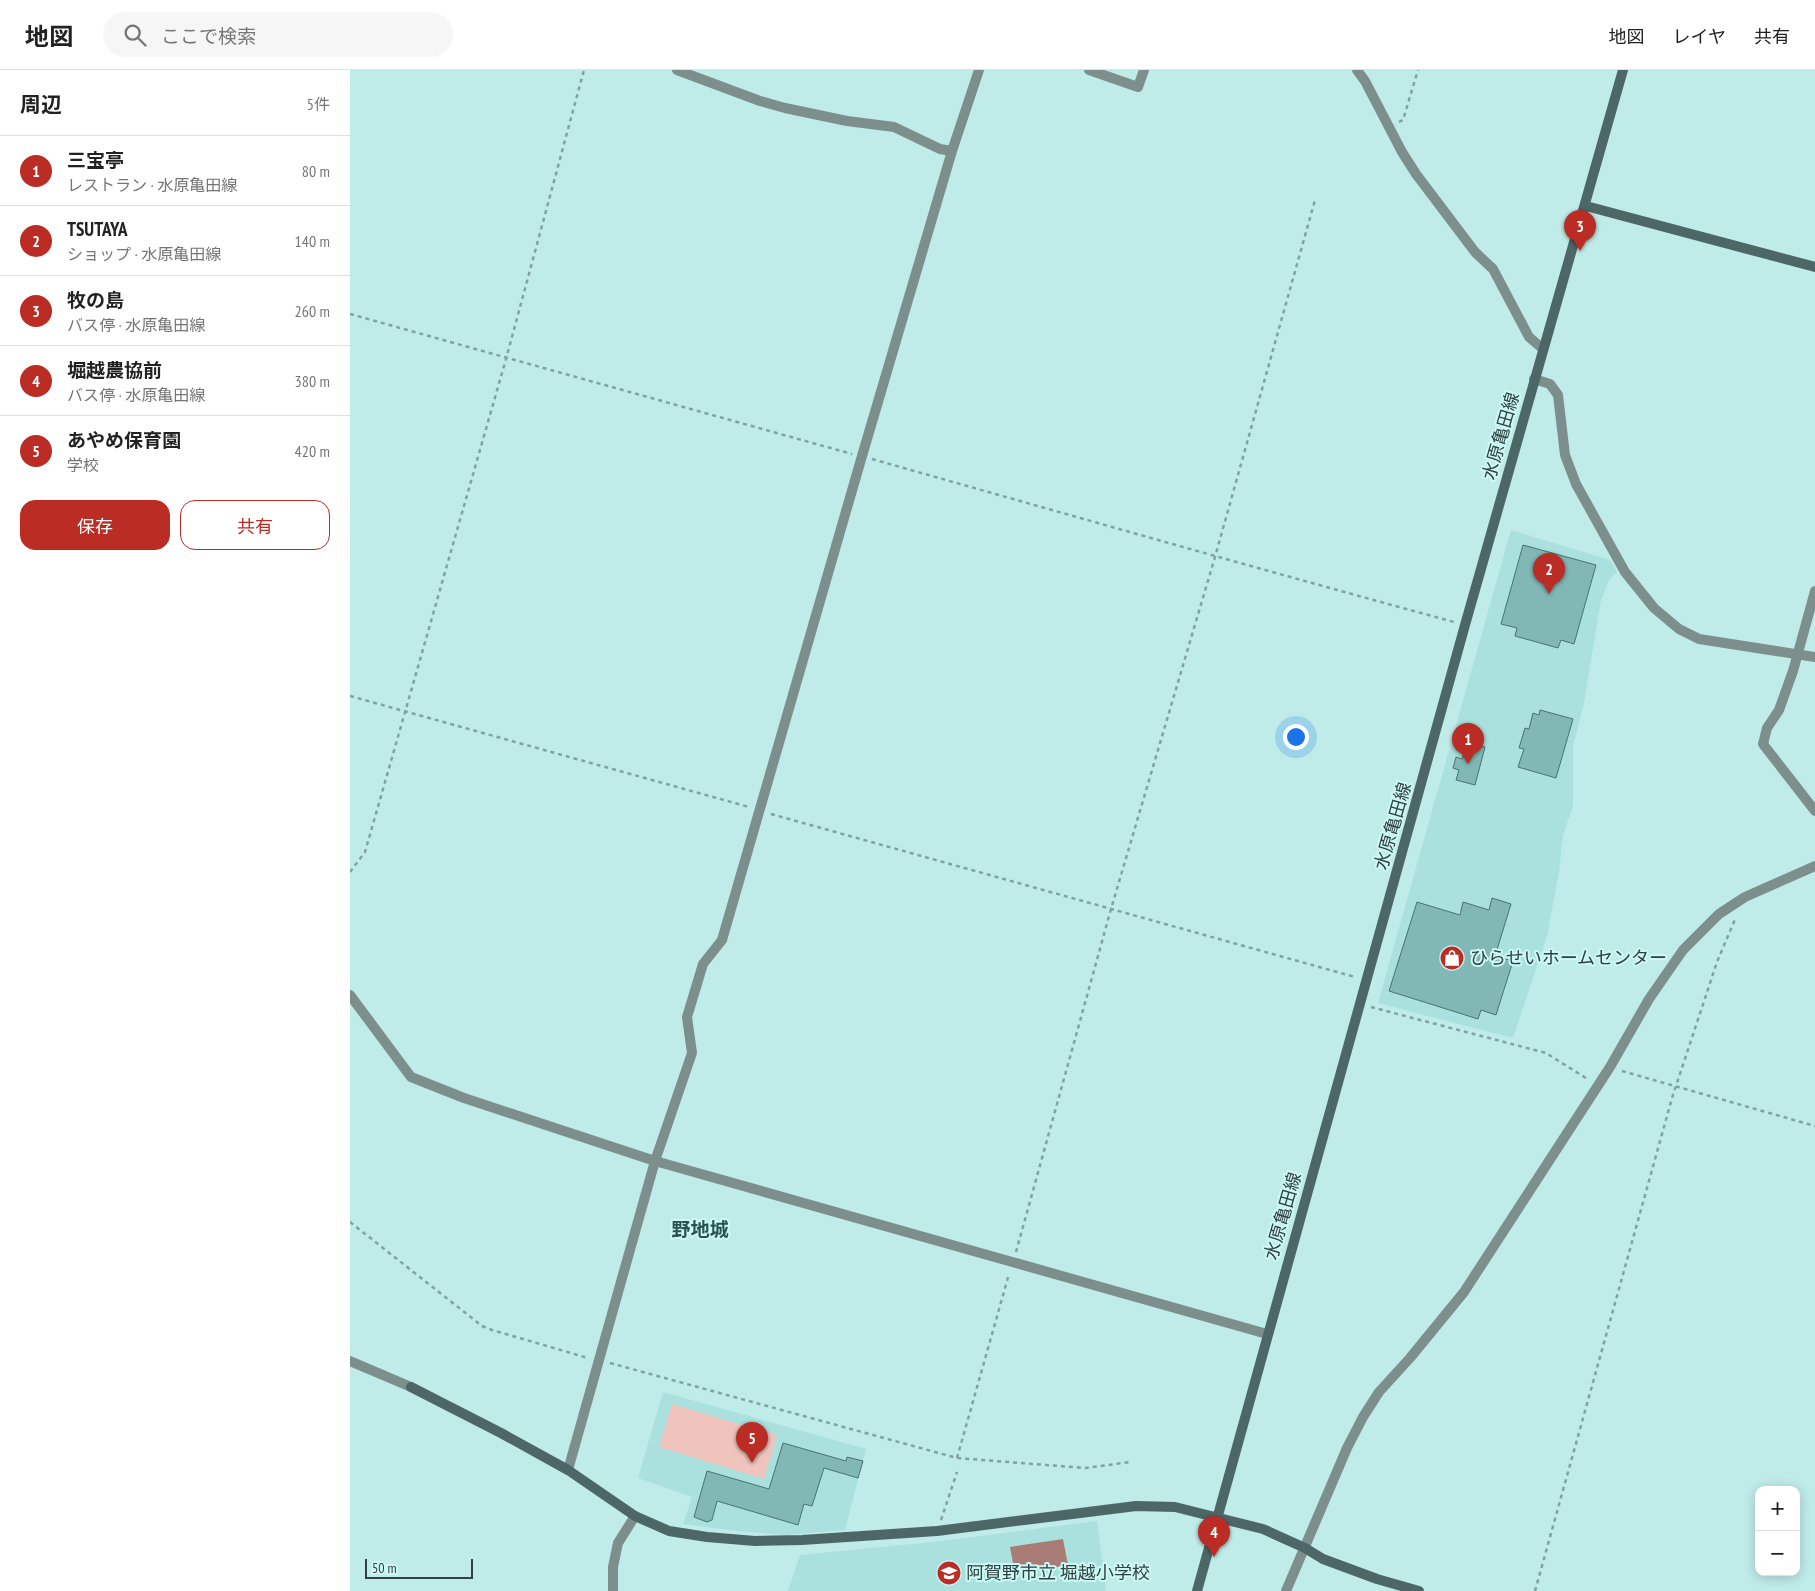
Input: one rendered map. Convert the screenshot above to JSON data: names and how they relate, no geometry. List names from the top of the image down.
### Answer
{
  "streets": {
    "main road": ["水原亀田線"]
  },
  "districts": ["野地城"],
  "places": {
    "shop": ["ひらせいホームセンター"],
    "school or university": ["阿賀野市立 堀越小学校"]
  },
  "scale_bar": "50 m",
  "page": {
    "header": "地図",
    "search": "ここで検索",
    "nav": ["地図", "レイヤ", "共有"],
    "heading": ["周辺", "5件"],
    "list": [
      {
        "mark": "1",
        "name": "三宝亭",
        "note": "レストラン · 水原亀田線",
        "value": "80 m"
      },
      {
        "mark": "2",
        "name": "TSUTAYA",
        "note": "ショップ · 水原亀田線",
        "value": "140 m"
      },
      {
        "mark": "3",
        "name": "牧の島",
        "note": "バス停 · 水原亀田線",
        "value": "260 m"
      },
      {
        "mark": "4",
        "name": "堀越農協前",
        "note": "バス停 · 水原亀田線",
        "value": "380 m"
      },
      {
        "mark": "5",
        "name": "あやめ保育園",
        "note": "学校",
        "value": "420 m"
      }
    ],
    "pins": [
      "3",
      "2",
      "1",
      "5",
      "4"
    ],
    "buttons": ["保存", "共有"],
    "map_buttons": ["+", "−"],
    "scale": "50 m"
  }
}
